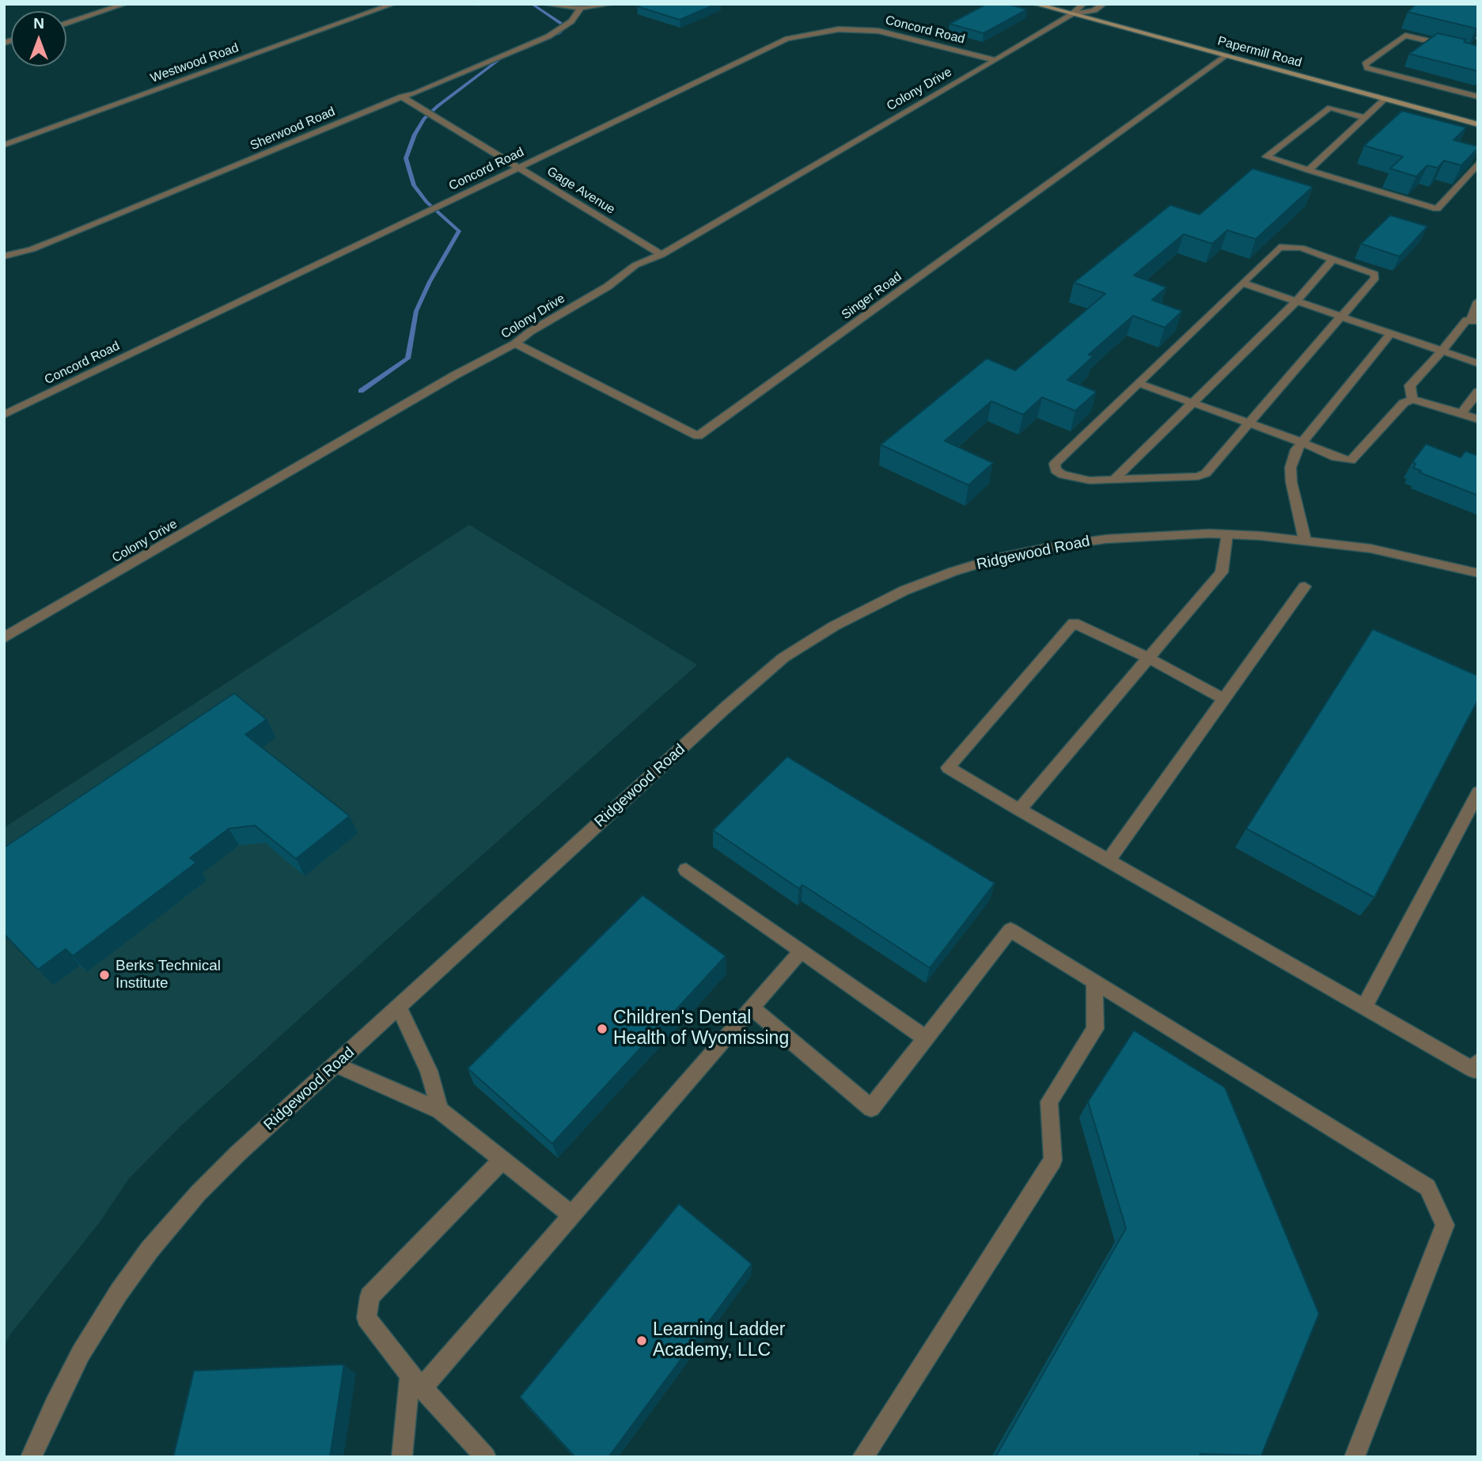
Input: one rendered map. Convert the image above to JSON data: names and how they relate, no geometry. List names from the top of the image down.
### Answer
{
  "streets": {
    "main road": ["Papermill Road"],
    "street": [
      "Concord Road",
      "Westwood Road",
      "Colony Drive",
      "Sherwood Road",
      "Gage Avenue",
      "Singer Road",
      "Ridgewood Road"
    ]
  },
  "crossings": [
    ["Concord Road", "Colony Drive"],
    ["Concord Road", "Gage Avenue"],
    ["Papermill Road", "Colony Drive"],
    ["Papermill Road", "Singer Road"],
    ["Colony Drive", "Gage Avenue"],
    ["Colony Drive", "Singer Road"],
    ["Sherwood Road", "Gage Avenue"]
  ],
  "places": ["Berks Technical Institute", "Children's Dental Health of Wyomissing", "Learning Ladder Academy, LLC"],
  "north": "top"
}
